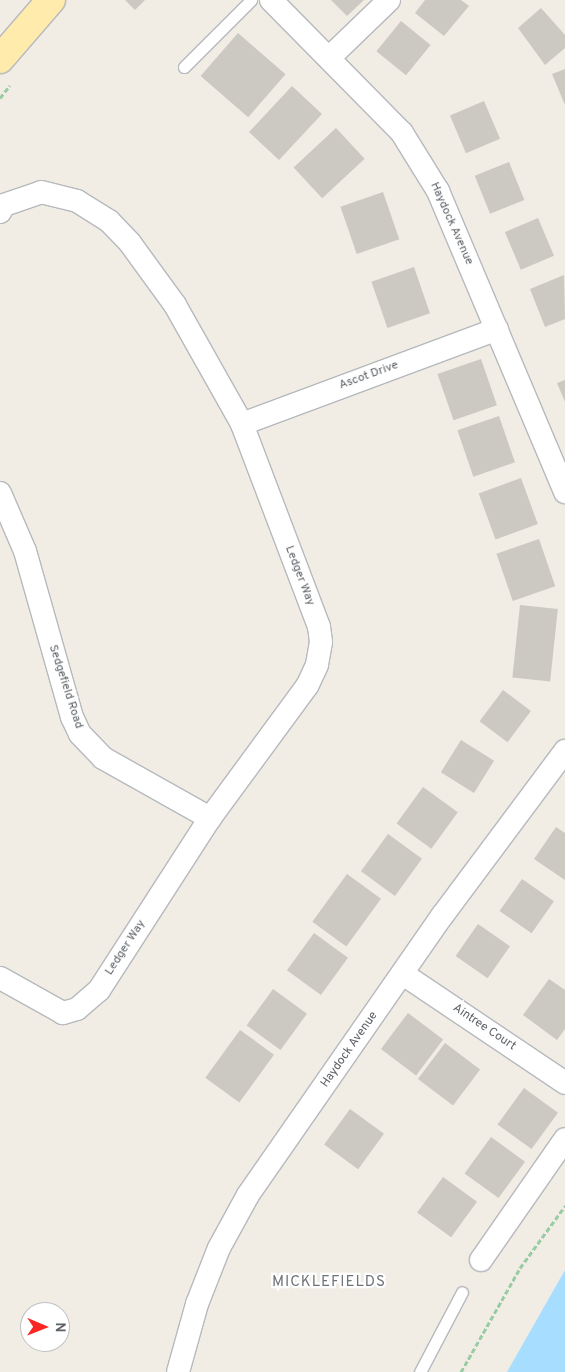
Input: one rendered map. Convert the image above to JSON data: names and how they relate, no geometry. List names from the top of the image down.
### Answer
{
  "streets": {
    "street": [
      "Haydock Avenue",
      "Ascot Drive",
      "Ledger Way",
      "Sedgefield Road",
      "Aintree Court"
    ]
  },
  "crossings": [
    ["Haydock Avenue", "Ascot Drive"],
    ["Haydock Avenue", "Aintree Court"],
    ["Ascot Drive", "Ledger Way"],
    ["Ledger Way", "Sedgefield Road"]
  ],
  "districts": ["MICKLEFIELDS"],
  "north": "right"
}
